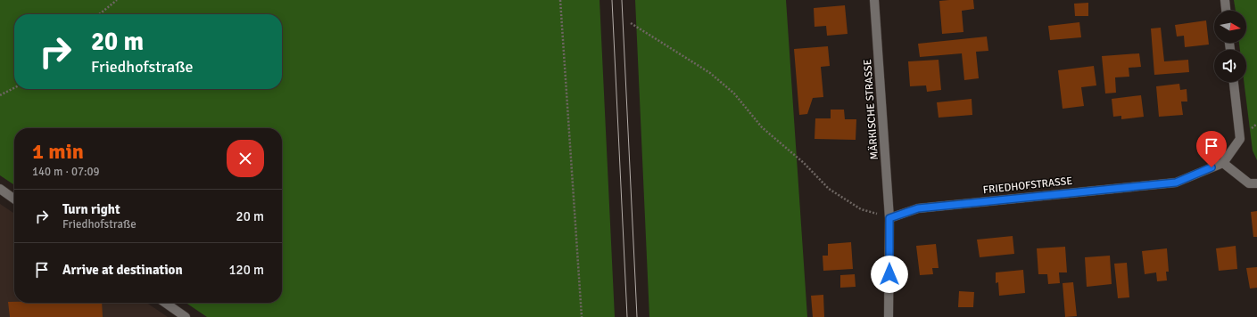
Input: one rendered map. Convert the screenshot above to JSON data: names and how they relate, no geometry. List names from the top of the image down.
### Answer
{
  "streets": {
    "street": ["MÄRKISCHE STRASSE", "FRIEDHOFSTRASSE"]
  },
  "crossings": [
    ["MÄRKISCHE STRASSE", "FRIEDHOFSTRASSE"]
  ],
  "north": "right",
  "page": {
    "turn": ["20 m", "Friedhofstraße"],
    "heading": ["1 min", "140 m · 07:09"],
    "list": [
      {
        "name": "Turn right",
        "note": "Friedhofstraße",
        "value": "20 m"
      },
      {
        "name": "Arrive at destination",
        "value": "120 m"
      }
    ]
  }
}
